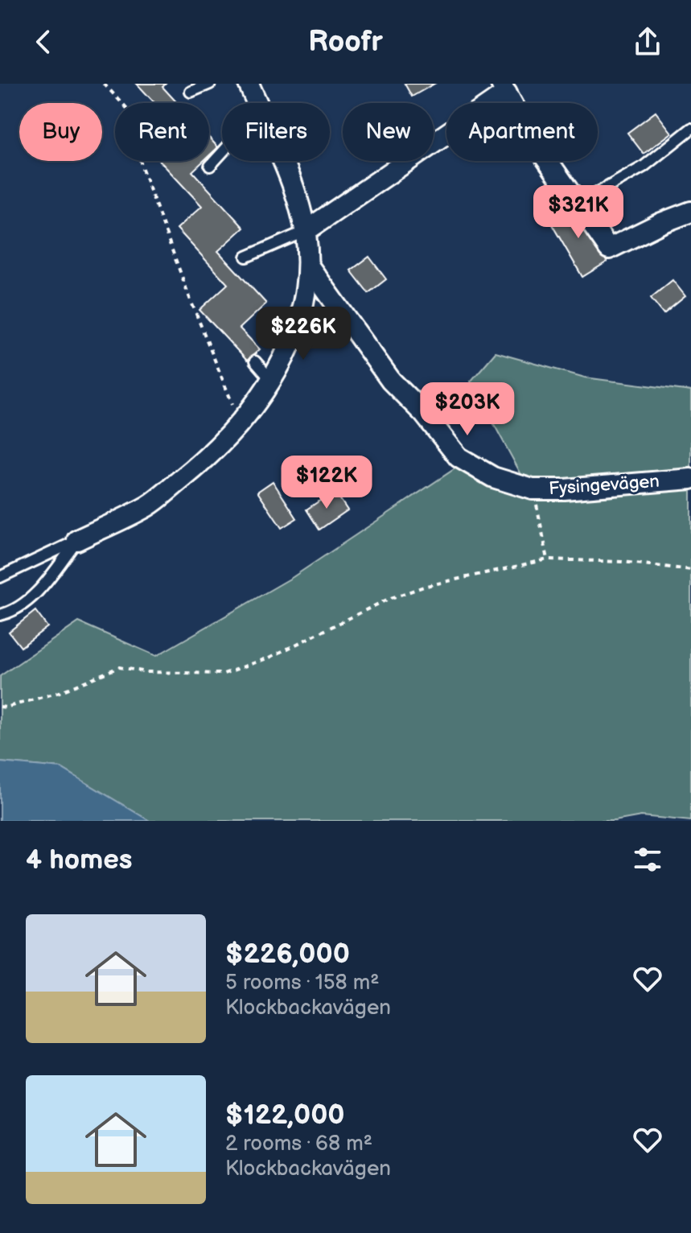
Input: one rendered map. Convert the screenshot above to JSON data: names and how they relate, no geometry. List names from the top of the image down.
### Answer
{
  "streets": {
    "street": ["Fysingevägen"]
  },
  "page": {
    "header": "Roofr",
    "chip": [
      "Buy",
      "Rent",
      "Filters",
      "New",
      "Apartment"
    ],
    "price": [
      "$321K",
      "$226K",
      "$203K",
      "$122K"
    ],
    "heading": "4 homes",
    "list": [
      {
        "name": "$226,000",
        "note": "5 rooms · 158 m² · Klockbackavägen"
      },
      {
        "name": "$122,000",
        "note": "2 rooms · 68 m² · Klockbackavägen"
      }
    ]
  }
}
